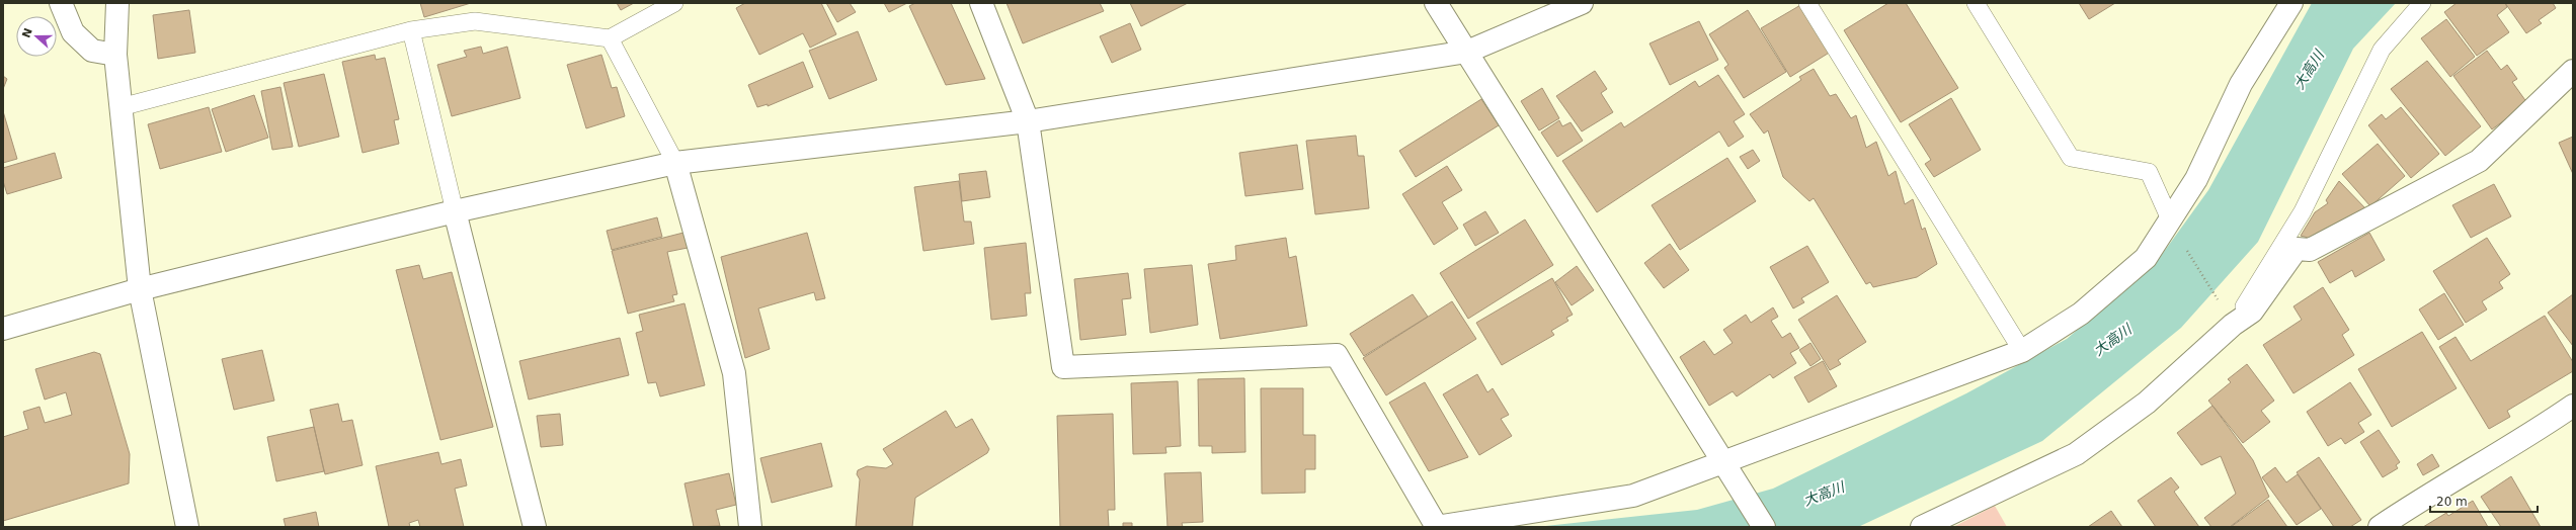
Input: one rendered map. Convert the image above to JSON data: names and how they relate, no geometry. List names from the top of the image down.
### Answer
{
  "water": ["大高川"],
  "scale_bar": "20 m",
  "north": "left"
}
